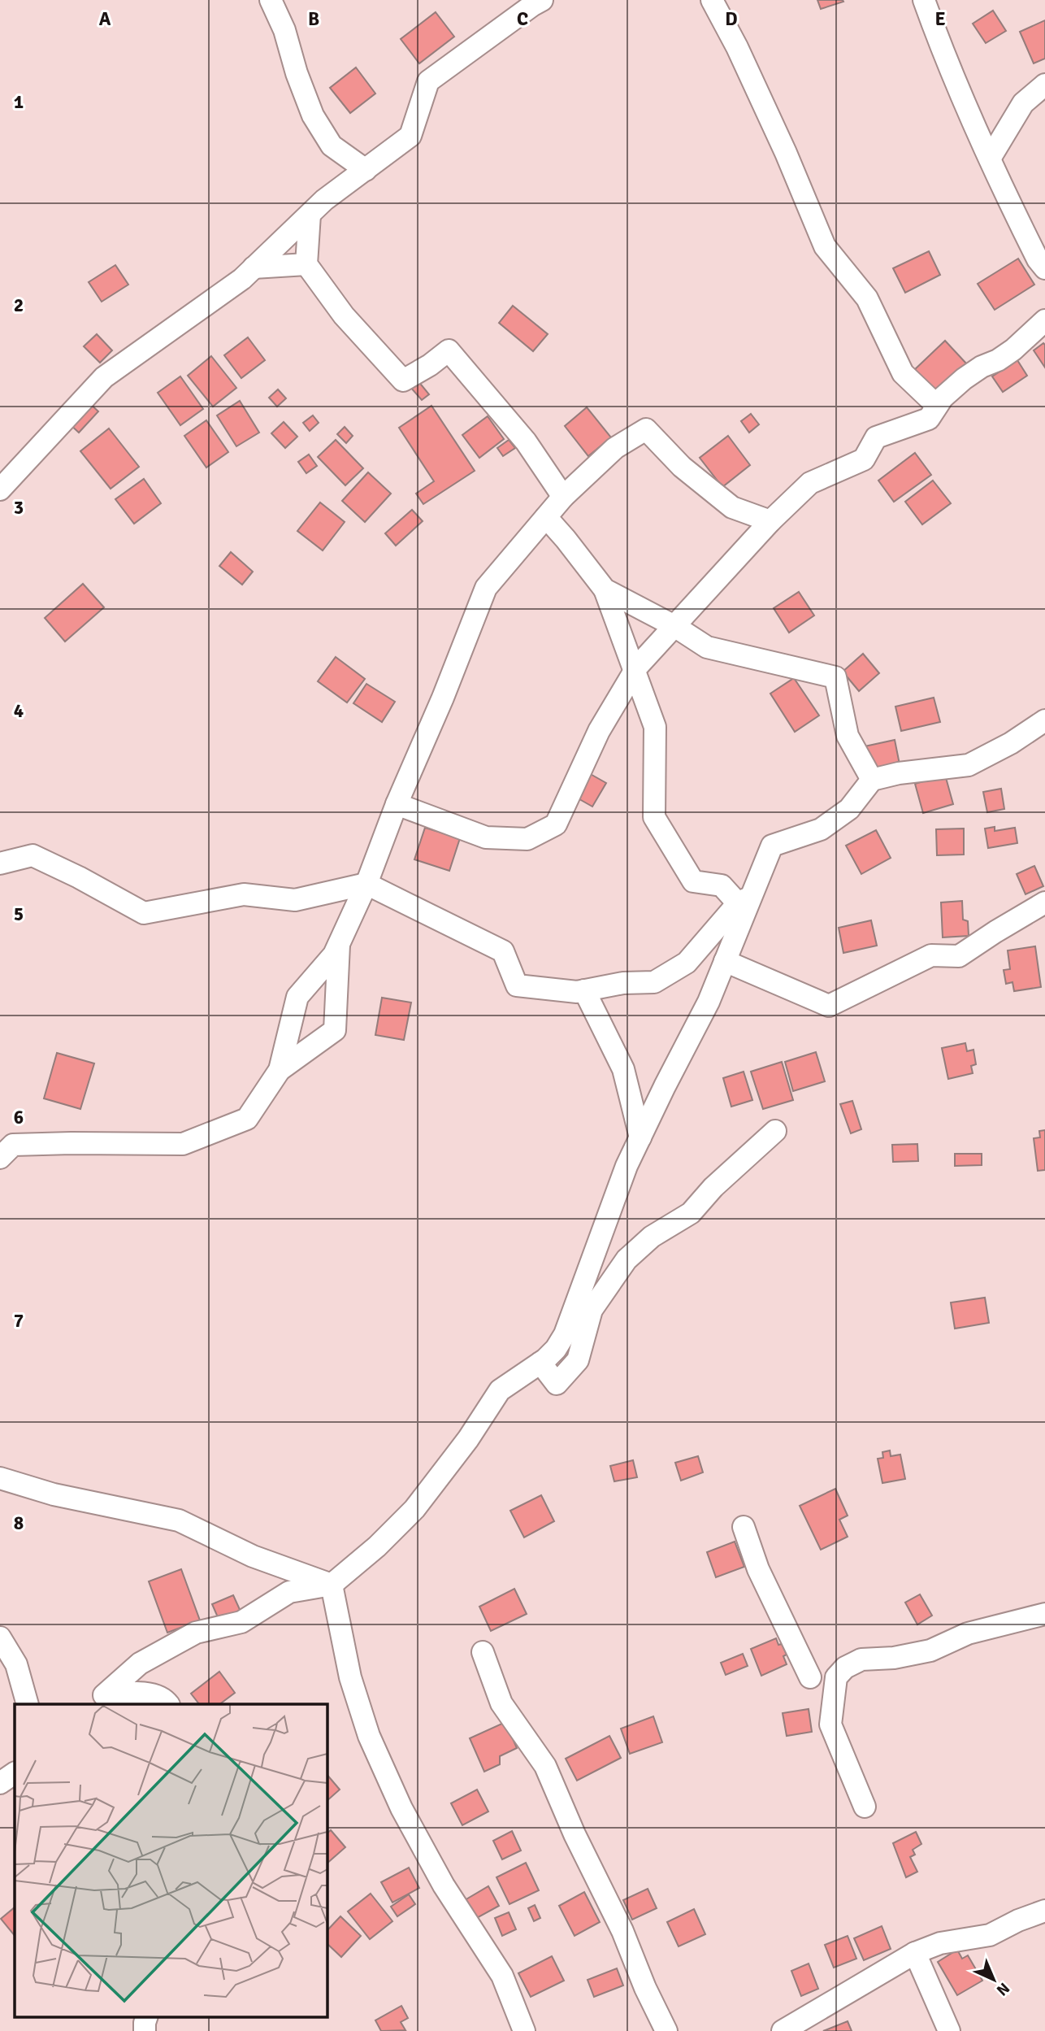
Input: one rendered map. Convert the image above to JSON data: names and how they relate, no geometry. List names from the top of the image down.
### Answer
{
  "north": "bottom right",
  "grid": {
    "columns": [
      "A",
      "B",
      "C",
      "D",
      "E"
    ],
    "rows": [
      "1",
      "2",
      "3",
      "4",
      "5",
      "6",
      "7",
      "8"
    ]
  }
}
